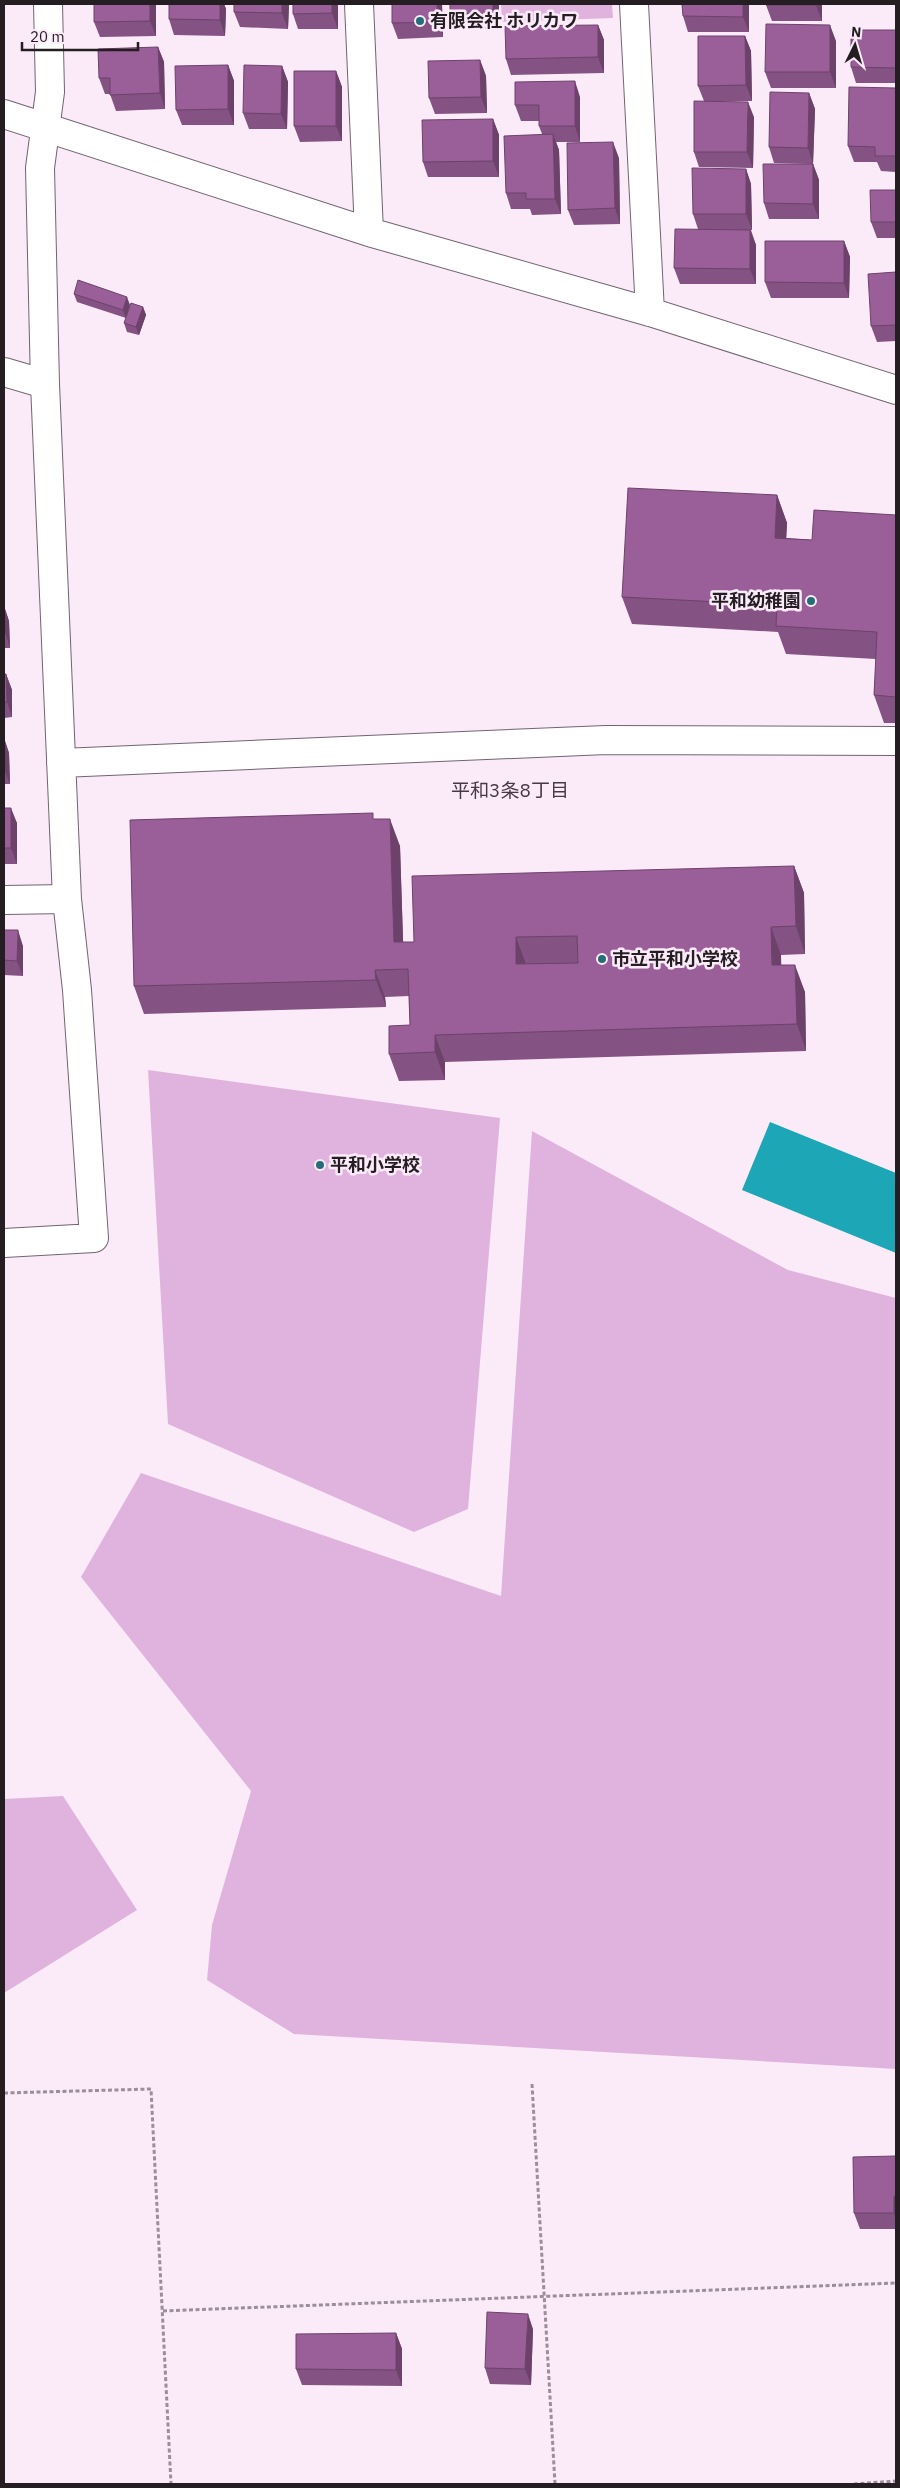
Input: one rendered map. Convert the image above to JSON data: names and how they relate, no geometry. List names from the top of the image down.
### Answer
{
  "districts": ["平和3条8丁目"],
  "places": [
    "有限会社 ホリカワ",
    "平和幼稚園",
    "市立平和小学校",
    "平和小学校"
  ],
  "scale_bar": "20 m",
  "north": "top"
}
